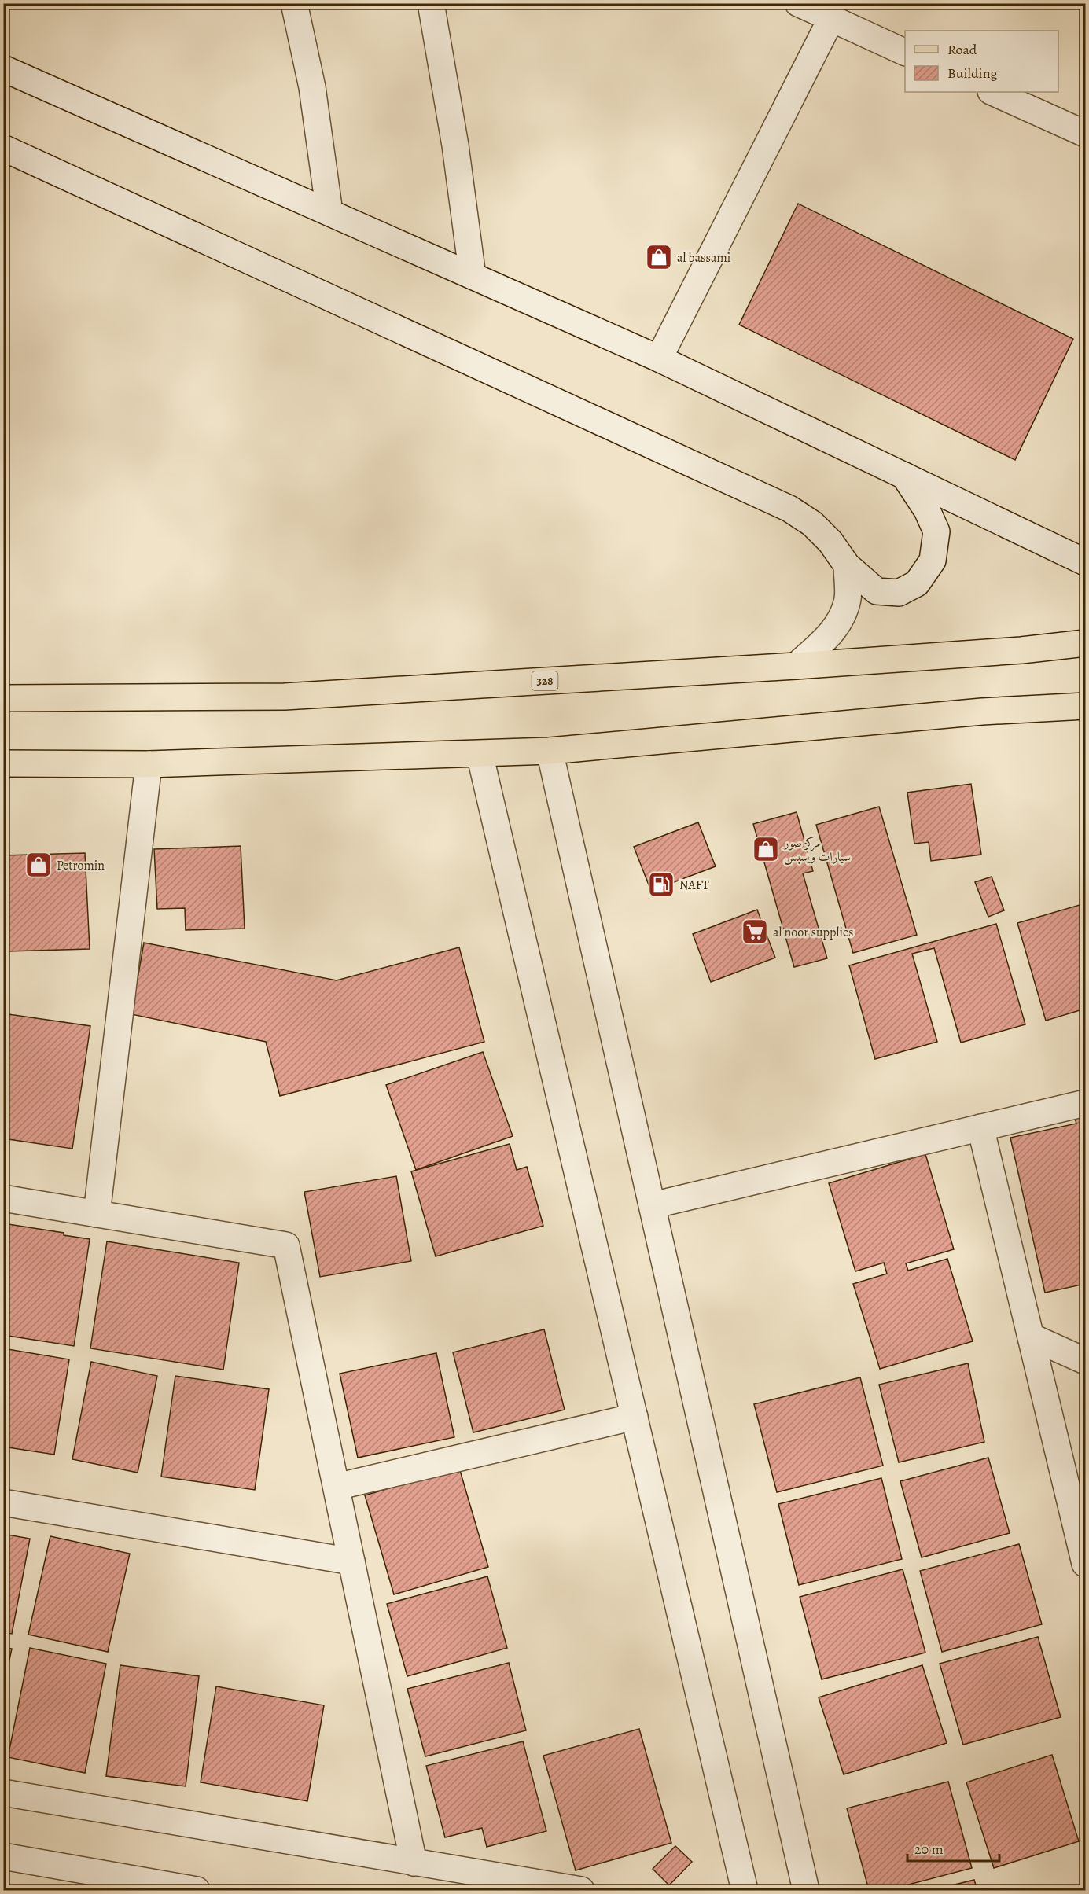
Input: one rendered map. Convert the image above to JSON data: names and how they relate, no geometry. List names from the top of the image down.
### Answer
{
  "streets": {
    "main road": ["328"]
  },
  "places": {
    "shop": ["al bassami", "مركز صور سيارات ويسبس", "Petromin"],
    "fuel station": ["NAFT"],
    "supermarket": ["al noor supplies"]
  },
  "legend": ["Road", "Building"],
  "scale_bar": "20 m"
}
